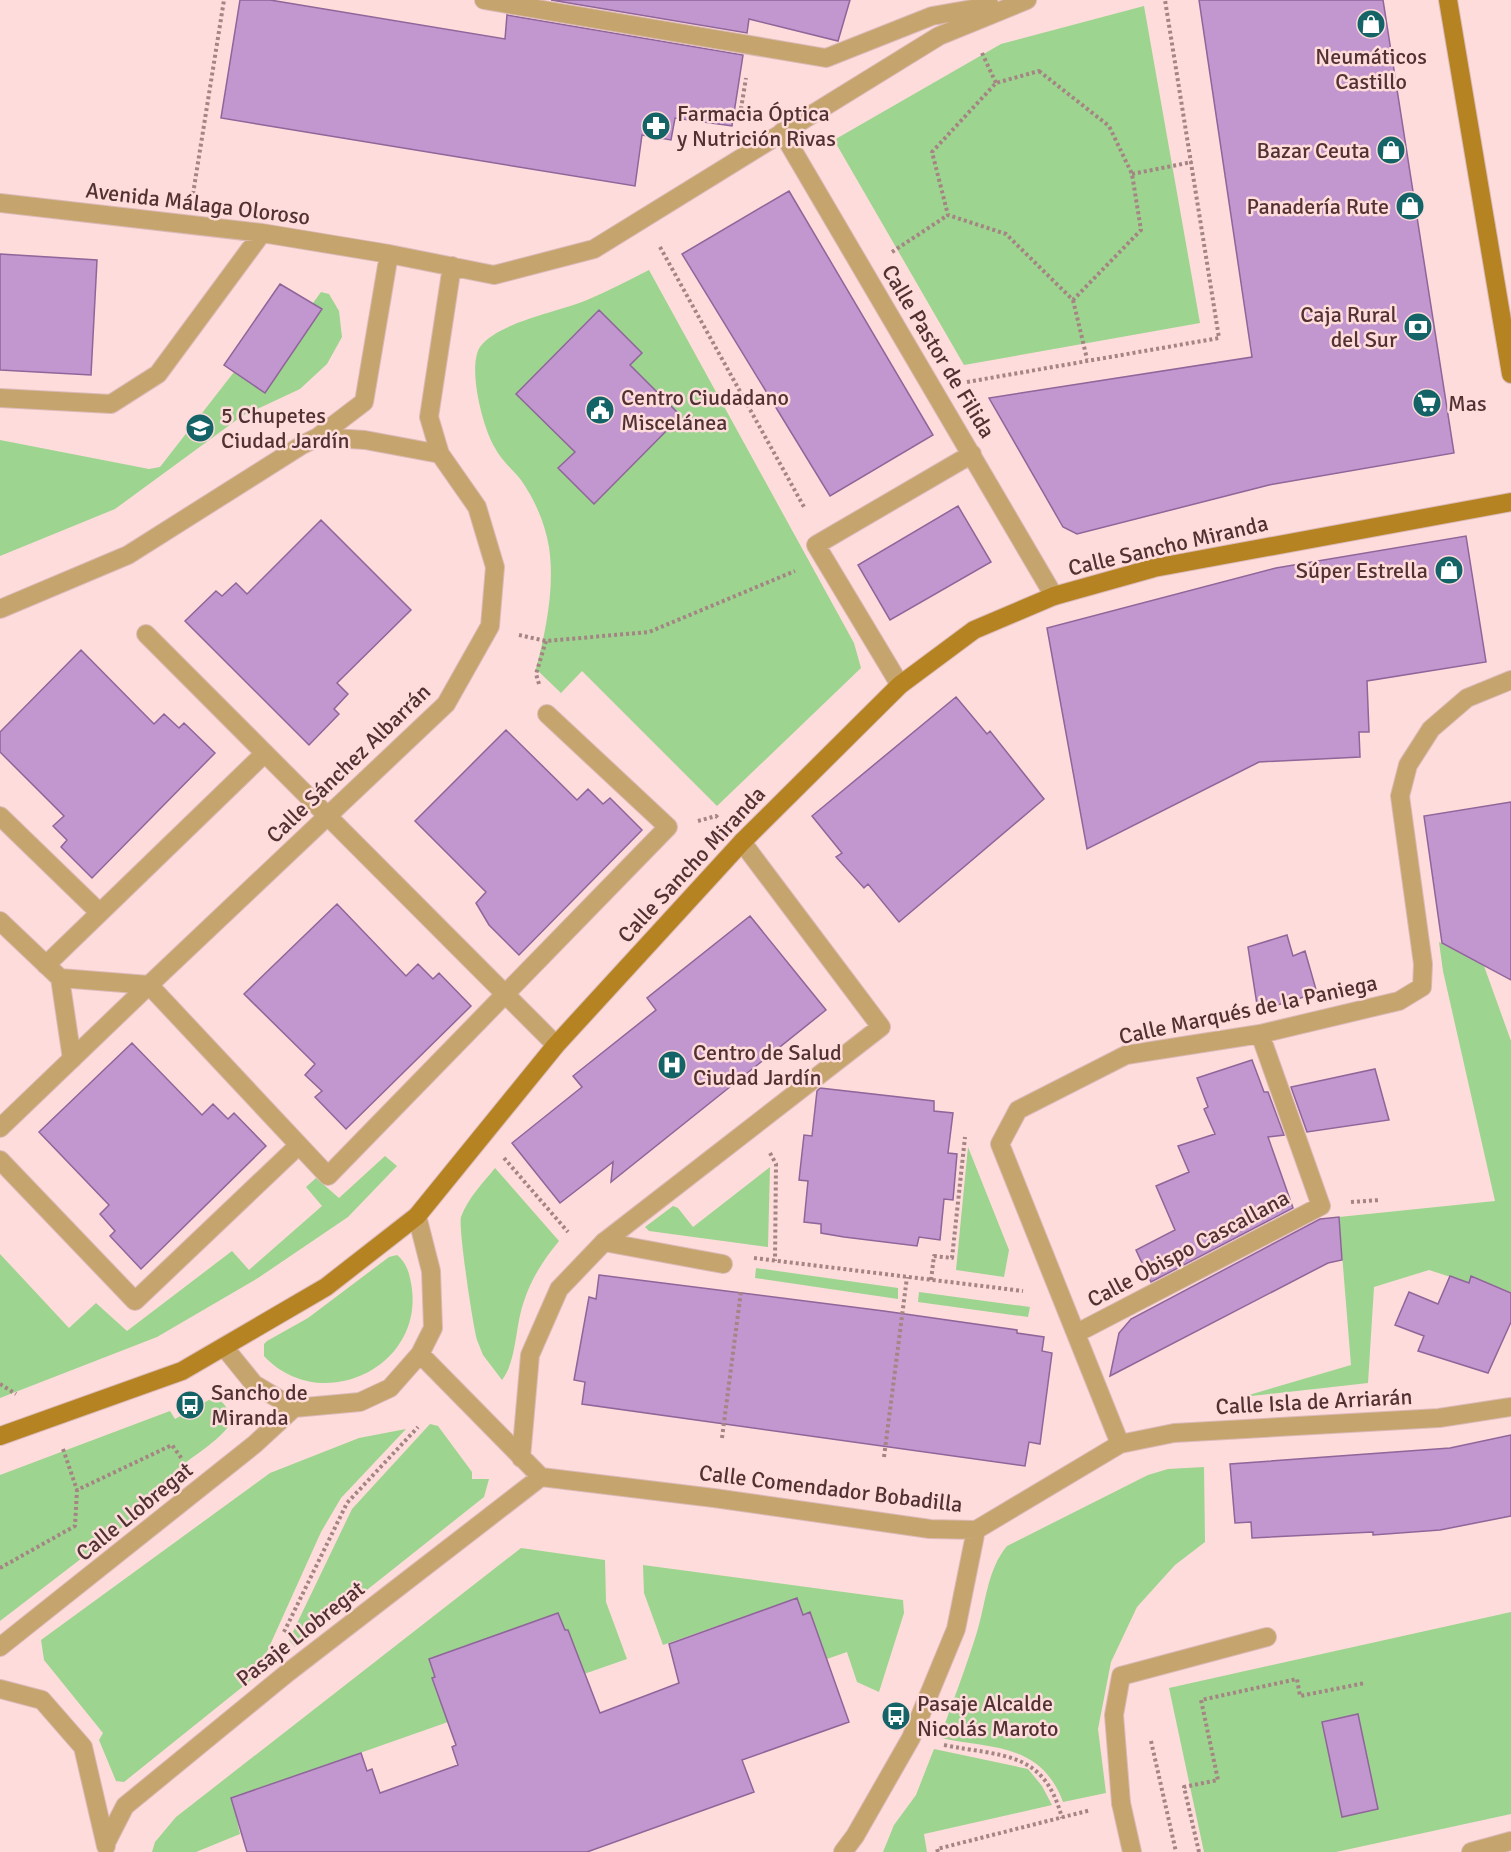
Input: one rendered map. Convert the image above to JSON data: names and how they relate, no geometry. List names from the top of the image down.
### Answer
{
  "streets": {
    "street": [
      "Avenida Málaga Oloroso",
      "Calle Pastor de Filida",
      "Calle Sancho Miranda",
      "Calle Sánchez Albarrán",
      "Calle Marqués de la Paniega",
      "Calle Obispo Cascallana",
      "Calle Isla de Arriarán",
      "Calle Comendador Bobadilla",
      "Calle Llobregat",
      "Pasaje Llobregat"
    ]
  },
  "crossings": [
    ["Calle Pastor de Filida", "Calle Sancho Miranda"],
    ["Calle Marqués de la Paniega", "Calle Obispo Cascallana"],
    ["Calle Marqués de la Paniega", "Calle Isla de Arriarán"],
    ["Calle Marqués de la Paniega", "Calle Comendador Bobadilla"],
    ["Calle Isla de Arriarán", "Calle Comendador Bobadilla"],
    ["Calle Comendador Bobadilla", "Pasaje Llobregat"]
  ],
  "places": {
    "shop": [
      "Neumáticos Castillo",
      "Bazar Ceuta",
      "Panadería Rute",
      "Súper Estrella"
    ],
    "pharmacy": ["Farmacia Óptica y Nutrición Rivas"],
    "bank": ["Caja Rural del Sur"],
    "supermarket": ["Mas"],
    "public building": ["Centro Ciudadano Miscelánea"],
    "school or university": ["5 Chupetes Ciudad Jardín"],
    "hospital": ["Centro de Salud Ciudad Jardín"],
    "bus stop": ["Sancho de Miranda", "Pasaje Alcalde Nicolás Maroto"]
  }
}
